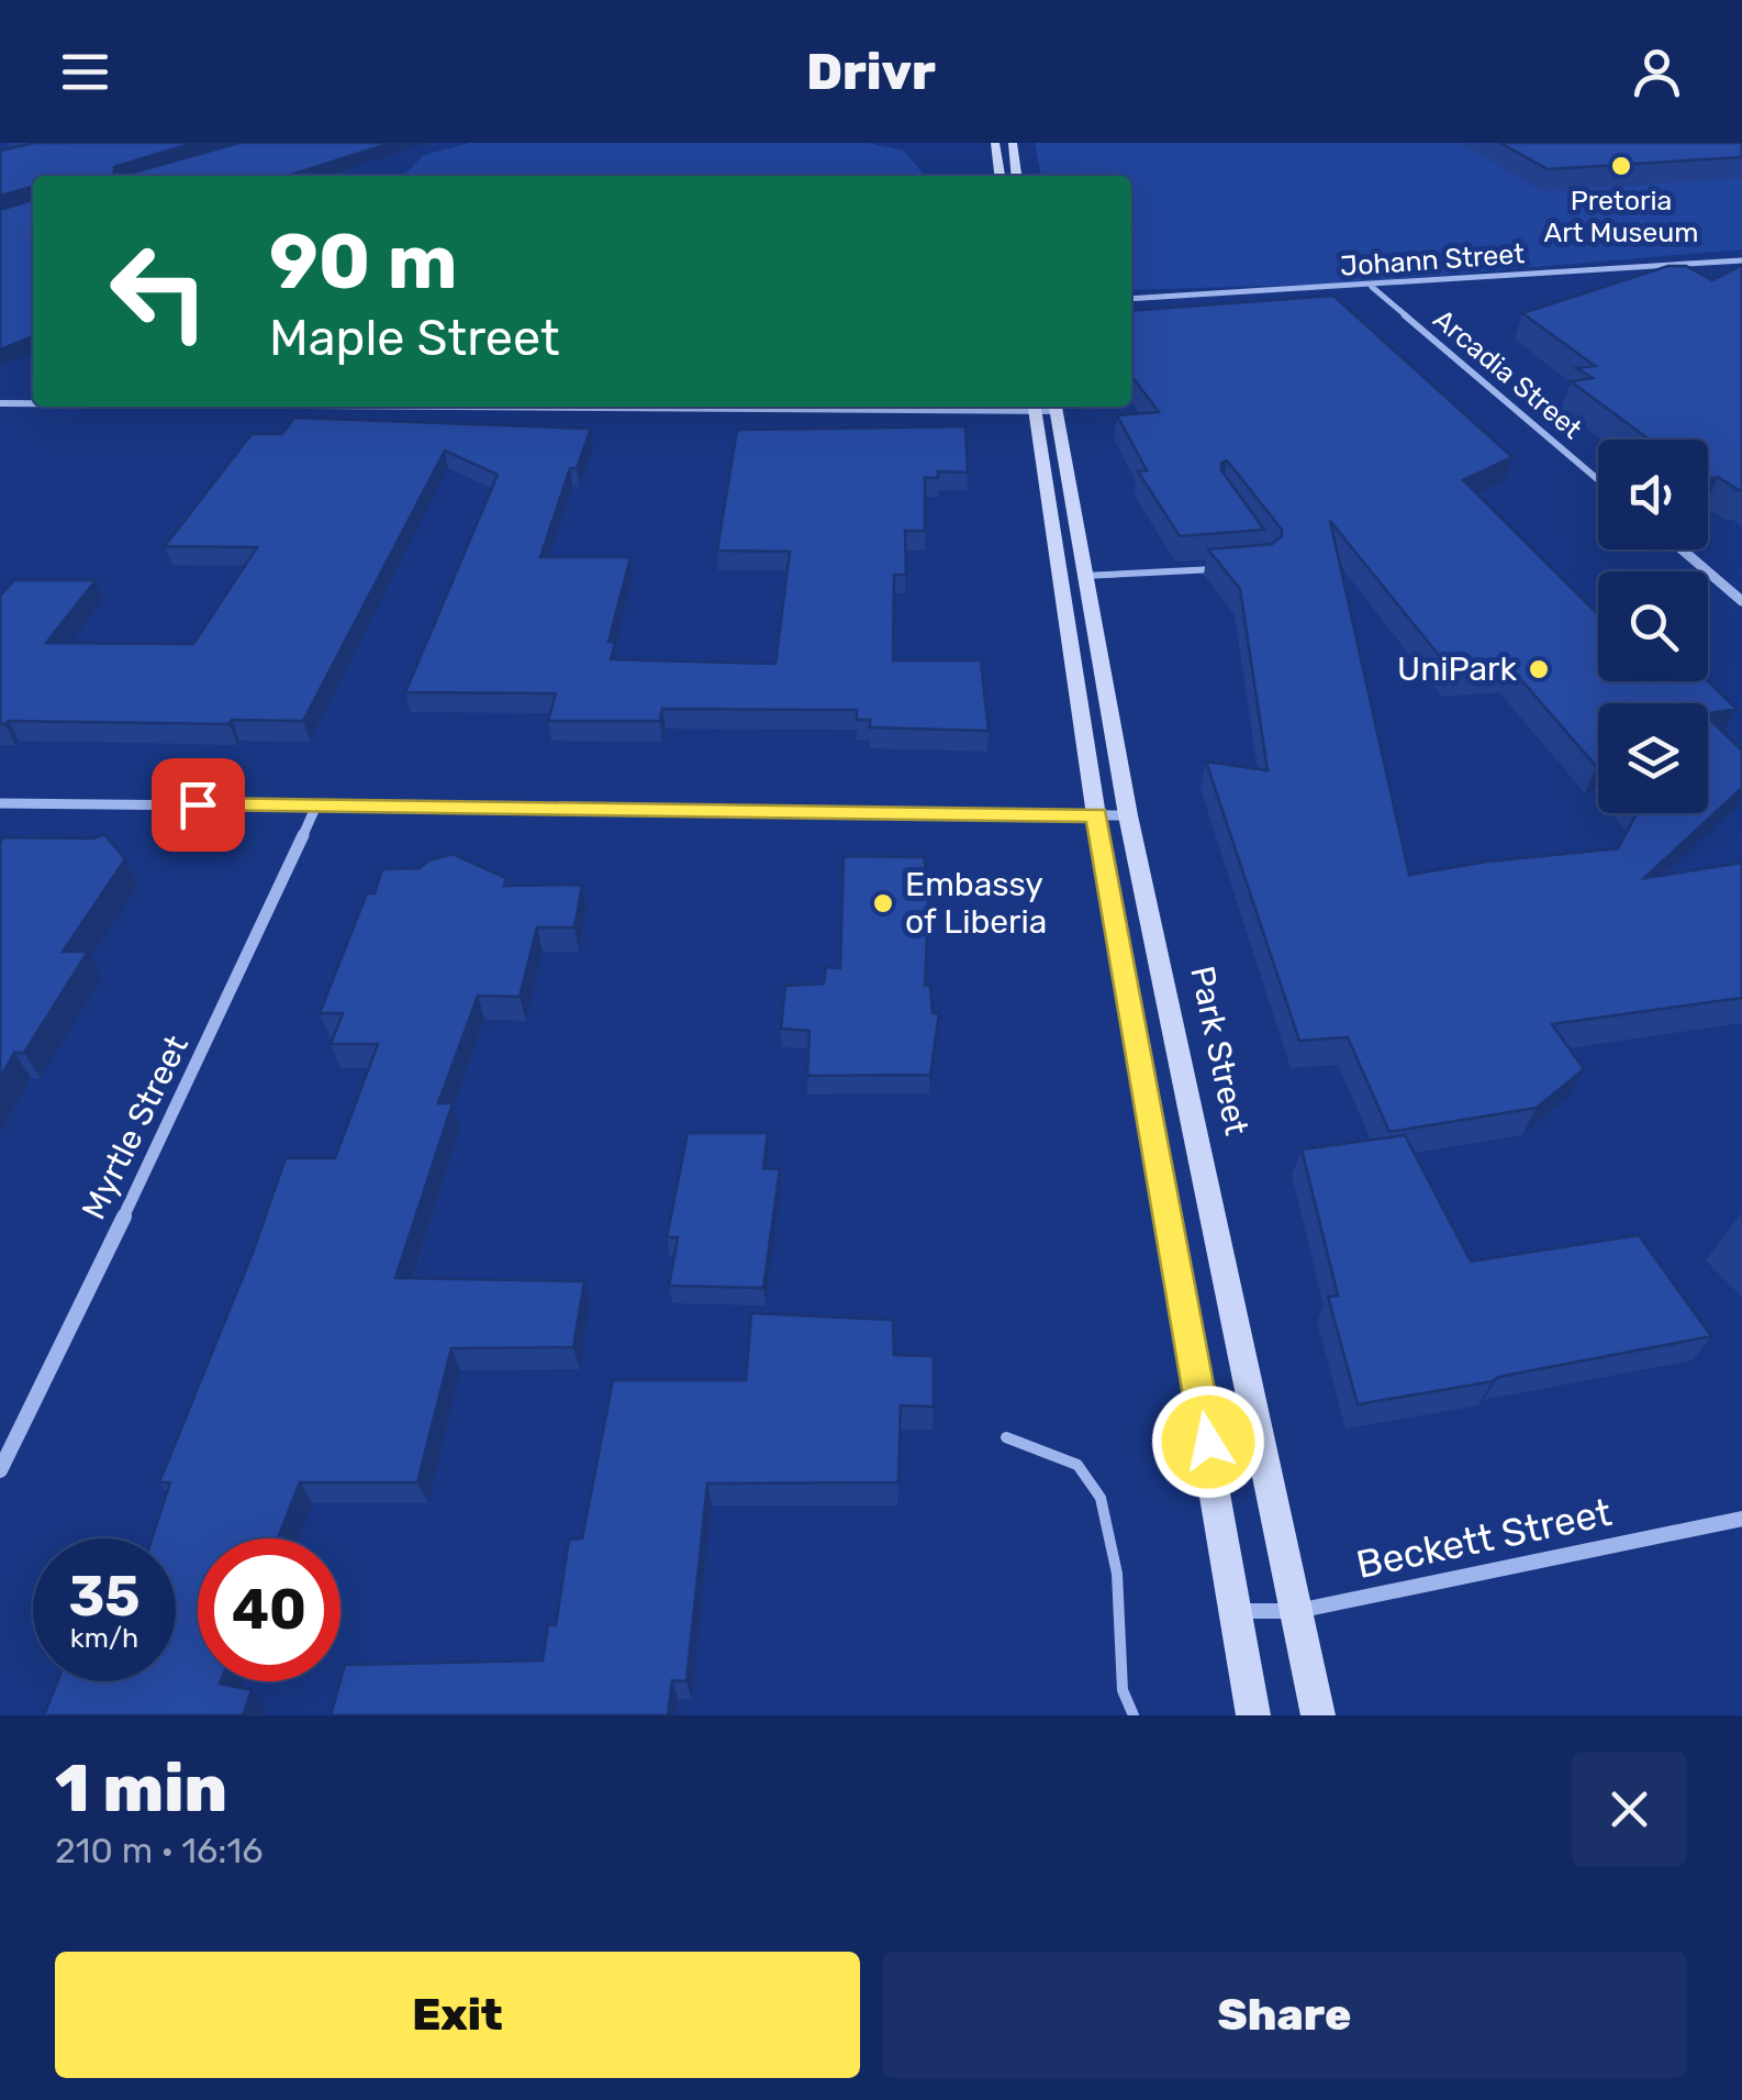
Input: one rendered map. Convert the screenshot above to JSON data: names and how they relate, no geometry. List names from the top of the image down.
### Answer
{
  "streets": {
    "street": [
      "Johann Street",
      "Arcadia Street",
      "Park Street",
      "Myrtle Street",
      "Beckett Street"
    ]
  },
  "crossings": [
    ["Johann Street", "Arcadia Street"],
    ["Park Street", "Beckett Street"]
  ],
  "places": ["Pretoria Art Museum", "UniPark", "Embassy of Liberia"],
  "page": {
    "header": "Drivr",
    "turn": ["90 m", "Maple Street"],
    "speed": "35 km/h",
    "limit": "40",
    "heading": ["1 min", "210 m · 16:16"],
    "buttons": ["Exit", "Share"]
  }
}
